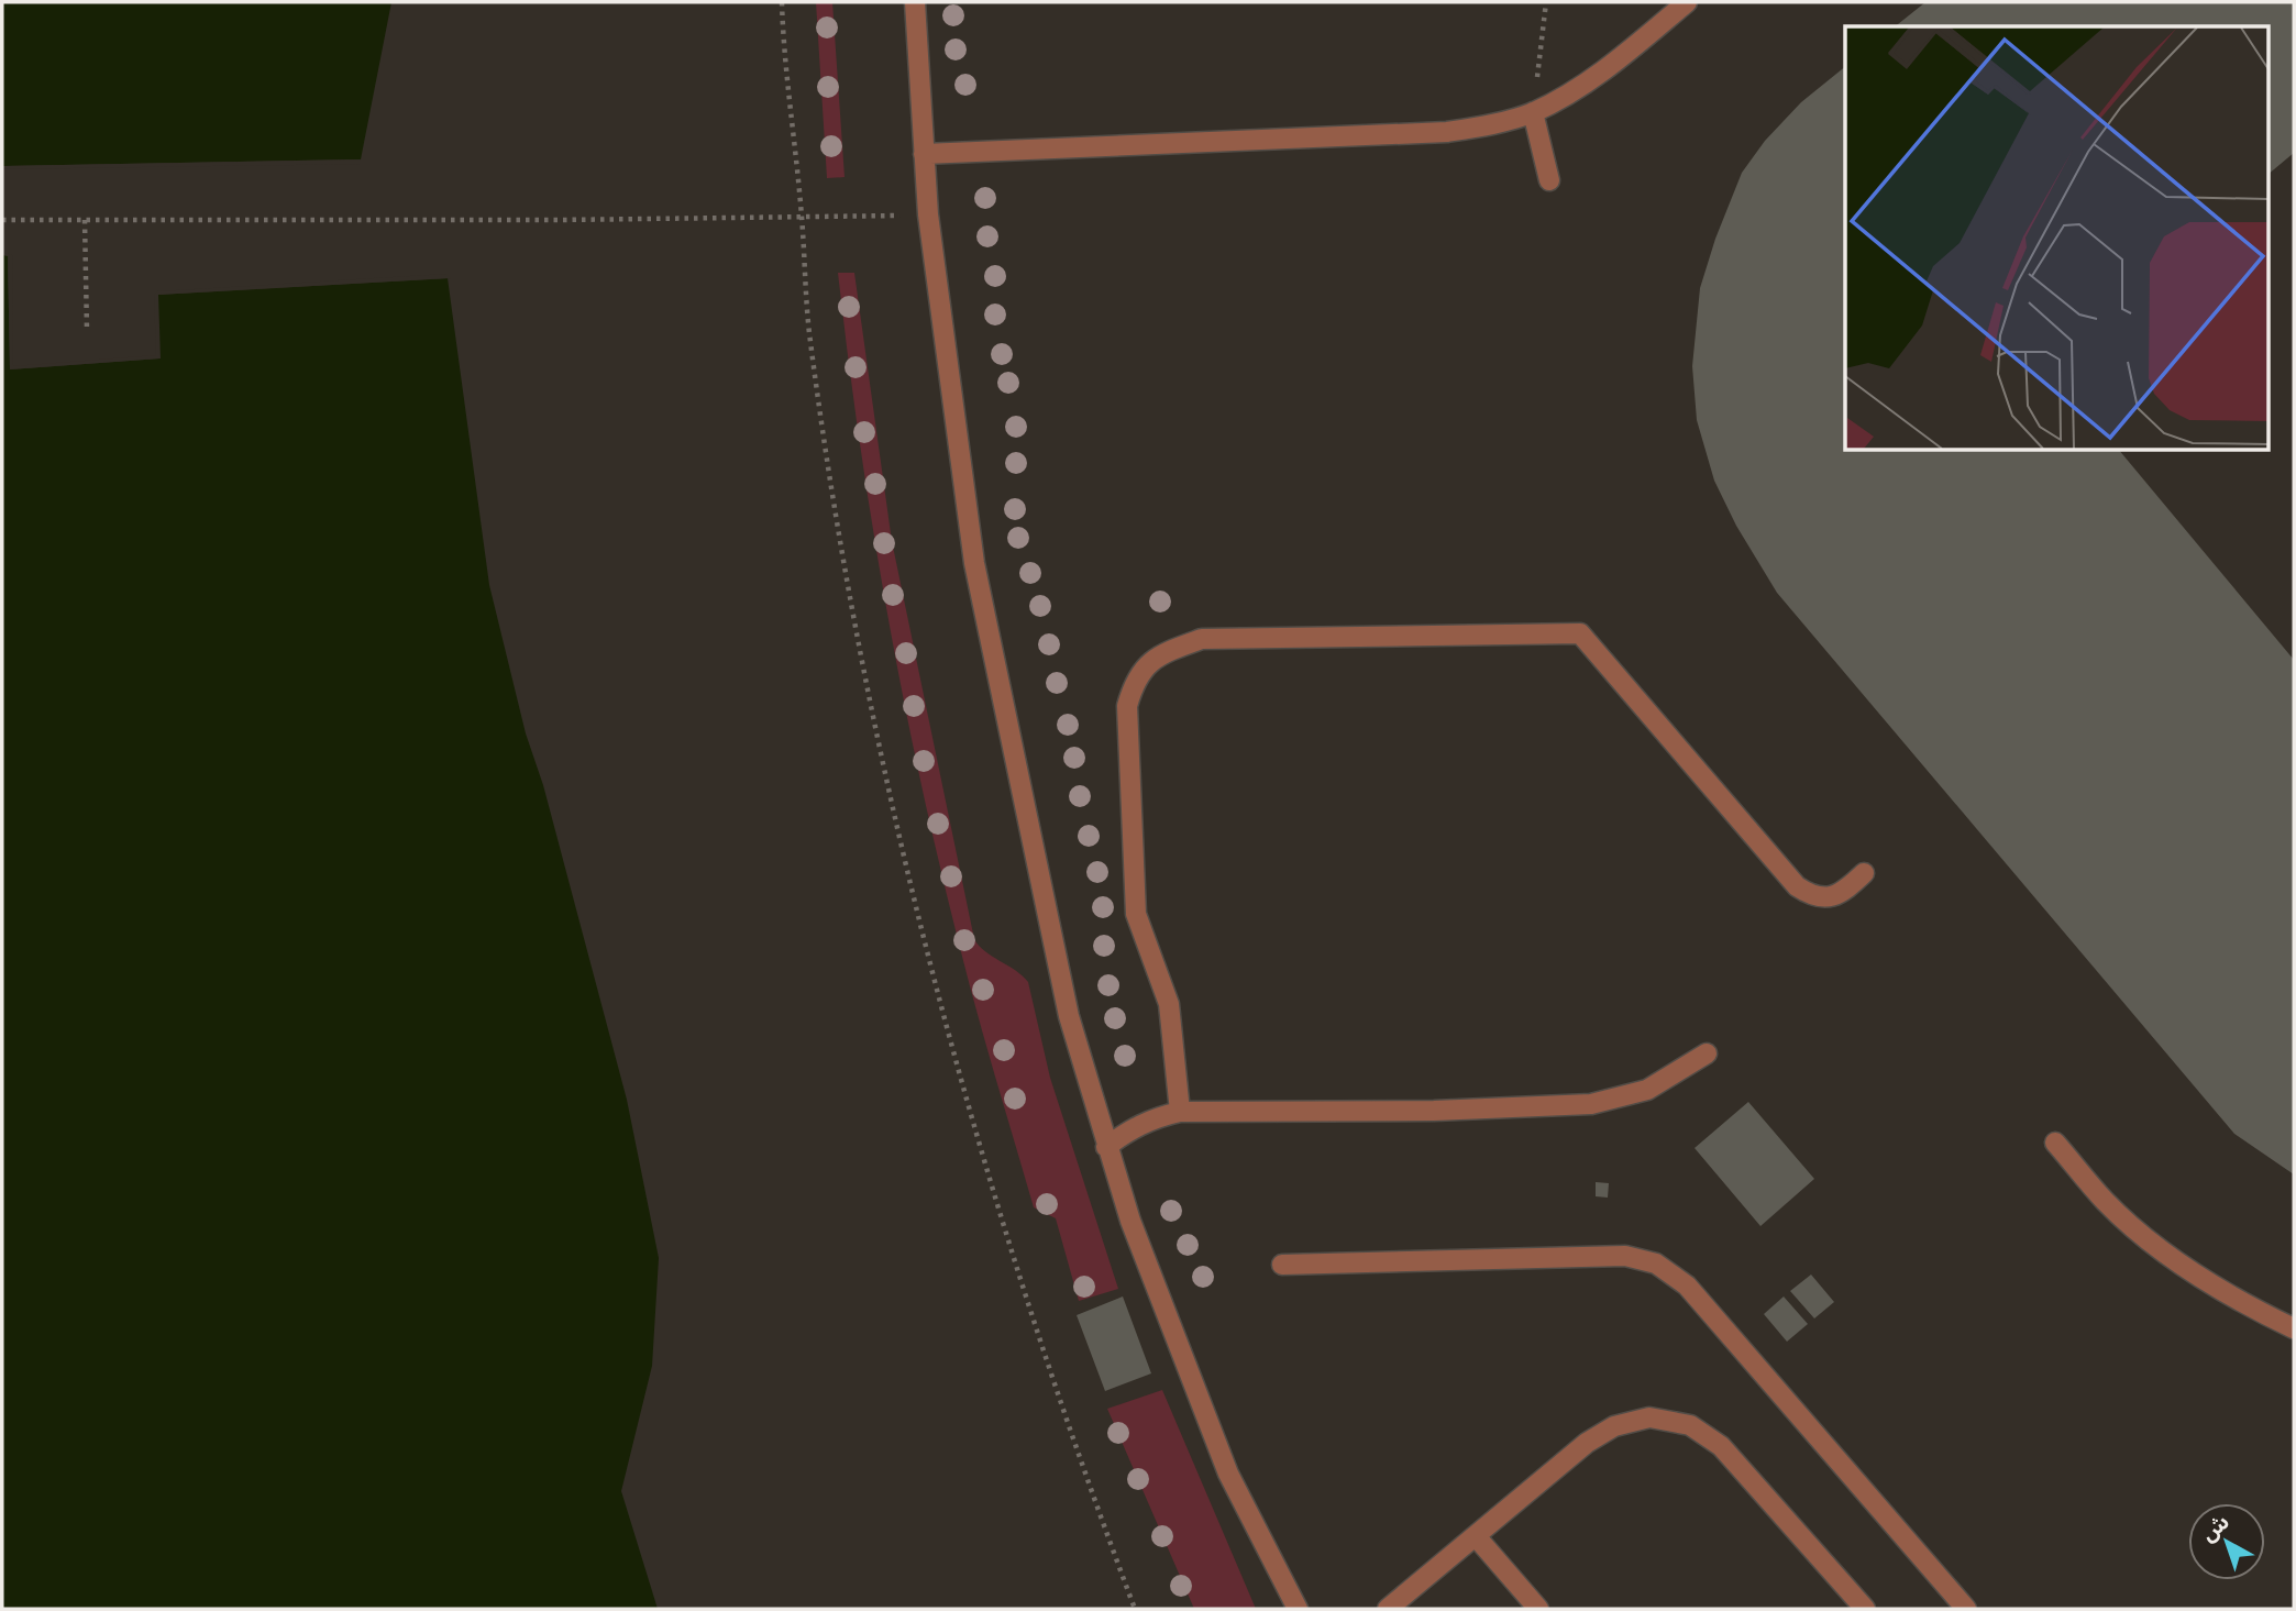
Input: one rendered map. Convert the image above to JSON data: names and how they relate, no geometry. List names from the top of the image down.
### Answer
{
  "north": "top left"
}
